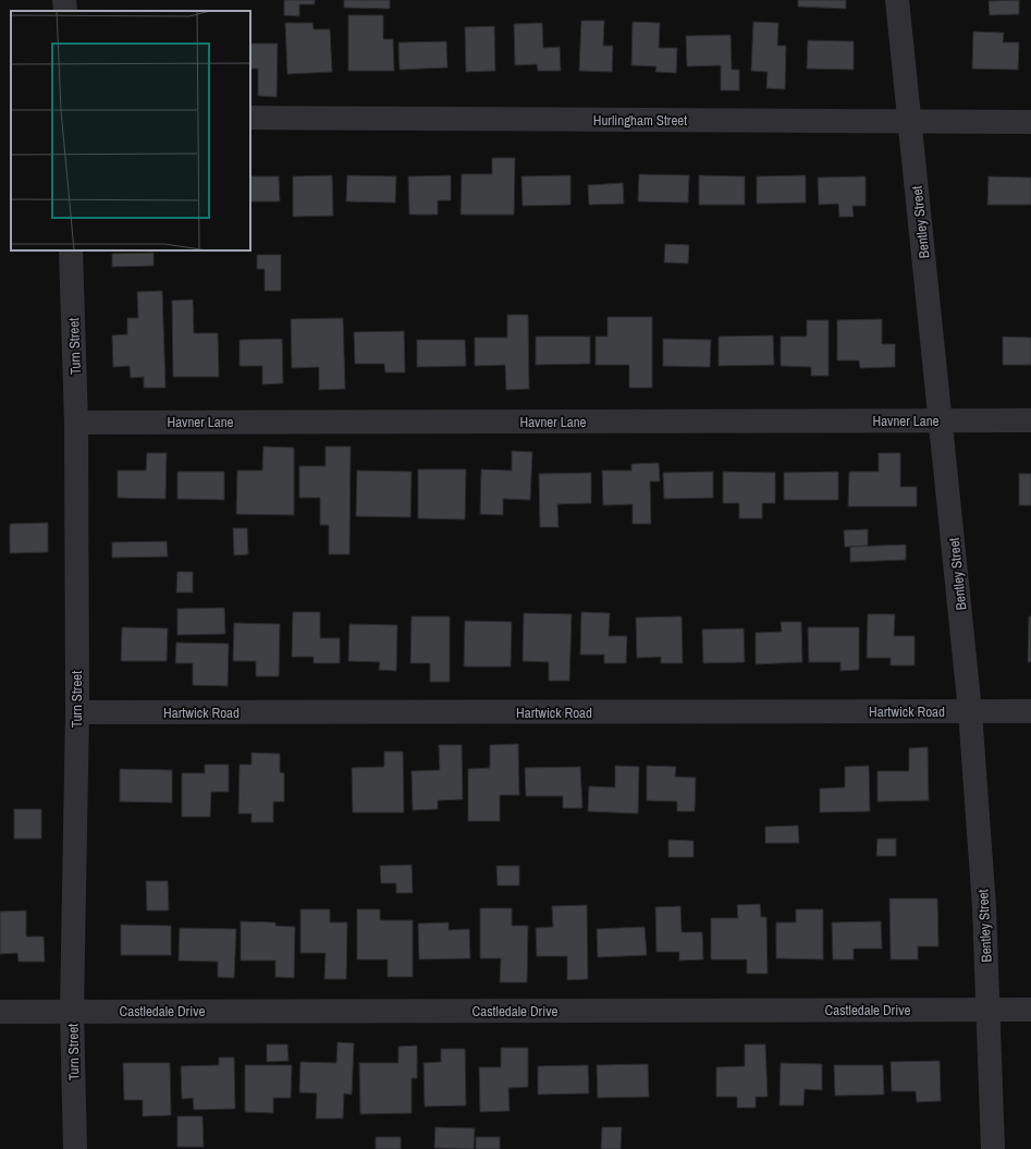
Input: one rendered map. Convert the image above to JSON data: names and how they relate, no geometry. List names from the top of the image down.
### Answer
{
  "streets": {
    "street": [
      "Hurlingham Street",
      "Bentley Street",
      "Turn Street",
      "Havner Lane",
      "Hartwick Road",
      "Castledale Drive"
    ]
  },
  "crossings": [
    ["Hurlingham Street", "Bentley Street"],
    ["Bentley Street", "Havner Lane"],
    ["Bentley Street", "Hartwick Road"],
    ["Bentley Street", "Castledale Drive"],
    ["Turn Street", "Havner Lane"],
    ["Turn Street", "Hartwick Road"],
    ["Turn Street", "Castledale Drive"]
  ]
}
